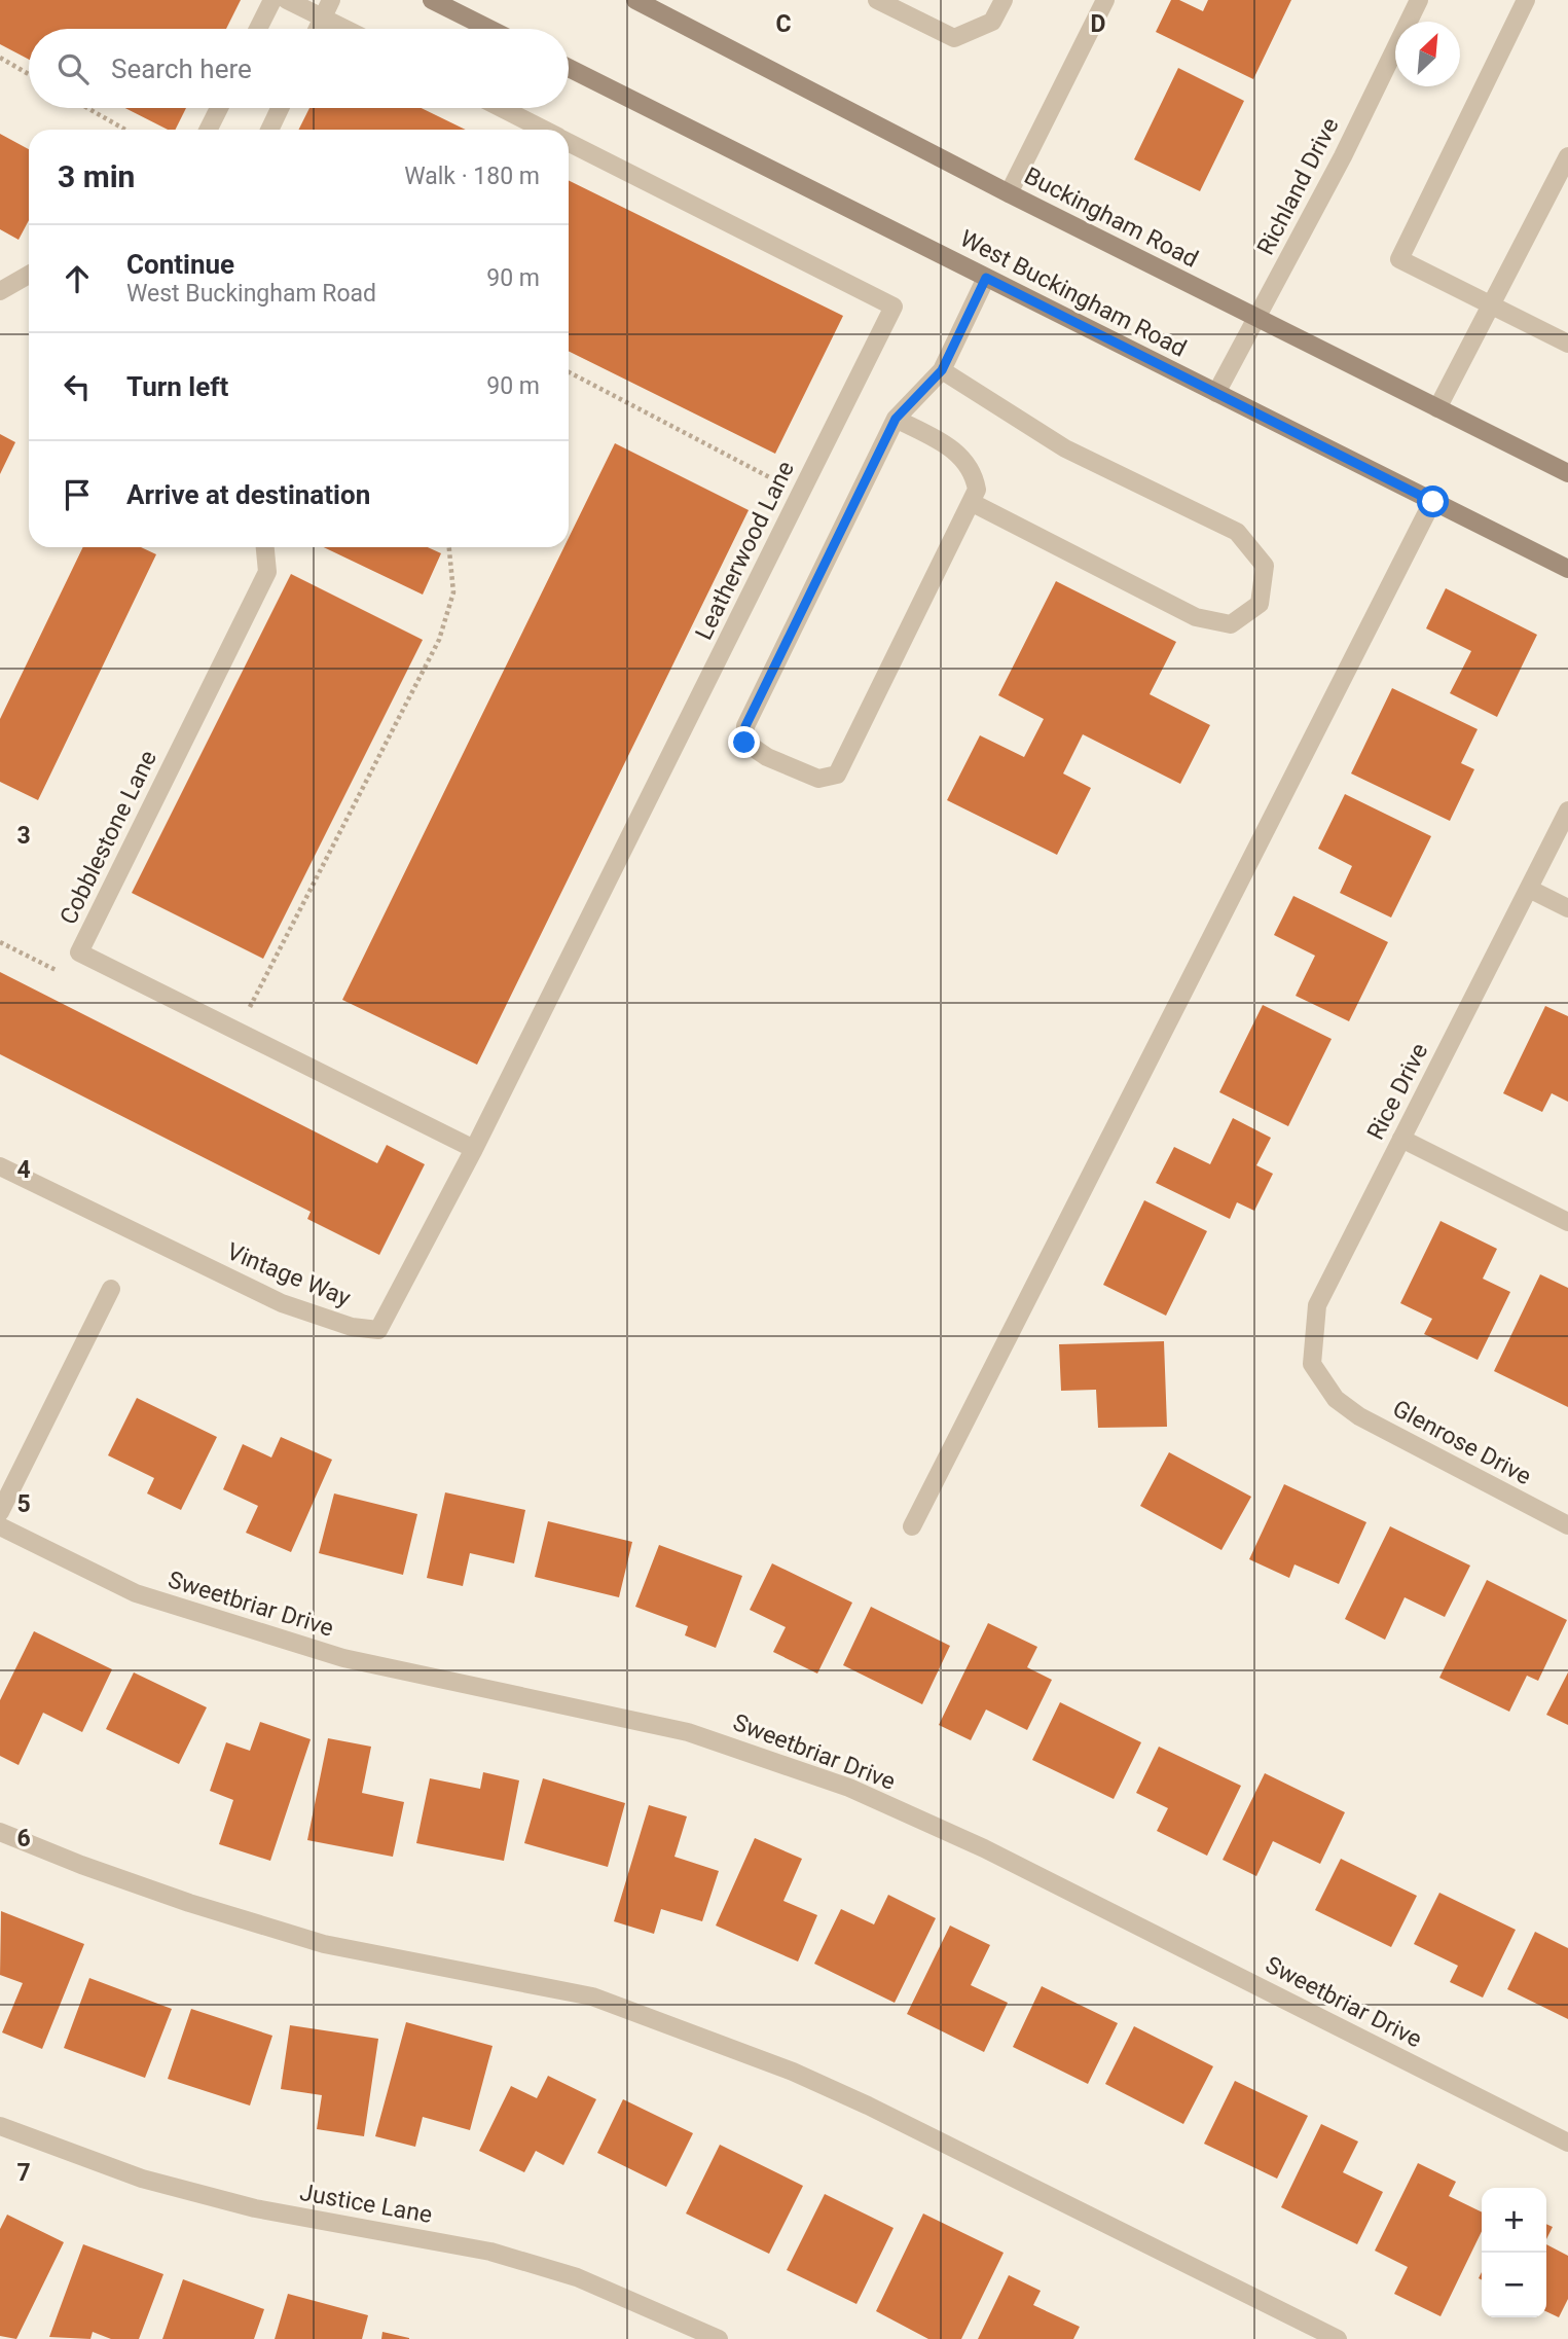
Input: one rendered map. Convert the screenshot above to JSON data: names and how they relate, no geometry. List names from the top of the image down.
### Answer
{
  "streets": {
    "main road": ["Buckingham Road", "West Buckingham Road"],
    "street": [
      "Richland Drive",
      "Leatherwood Lane",
      "Cobblestone Lane",
      "Rice Drive",
      "Vintage Way",
      "Glenrose Drive",
      "Sweetbriar Drive",
      "Justice Lane"
    ]
  },
  "crossings": [
    ["Richland Drive", "Buckingham Road"],
    ["Richland Drive", "West Buckingham Road"],
    ["Leatherwood Lane", "Cobblestone Lane"],
    ["Leatherwood Lane", "Vintage Way"],
    ["Cobblestone Lane", "Vintage Way"],
    ["Rice Drive", "Glenrose Drive"]
  ],
  "north": "top right",
  "page": {
    "search": "Search here",
    "heading": ["3 min", "Walk · 180 m"],
    "list": [
      ["Continue", "West Buckingham Road", "90 m"],
      ["Turn left", "90 m"],
      "Arrive at destination"
    ],
    "map_buttons": ["+", "−"]
  },
  "grid": {
    "columns": ["C", "D"],
    "rows": [
      "3",
      "4",
      "5",
      "6",
      "7"
    ]
  }
}
